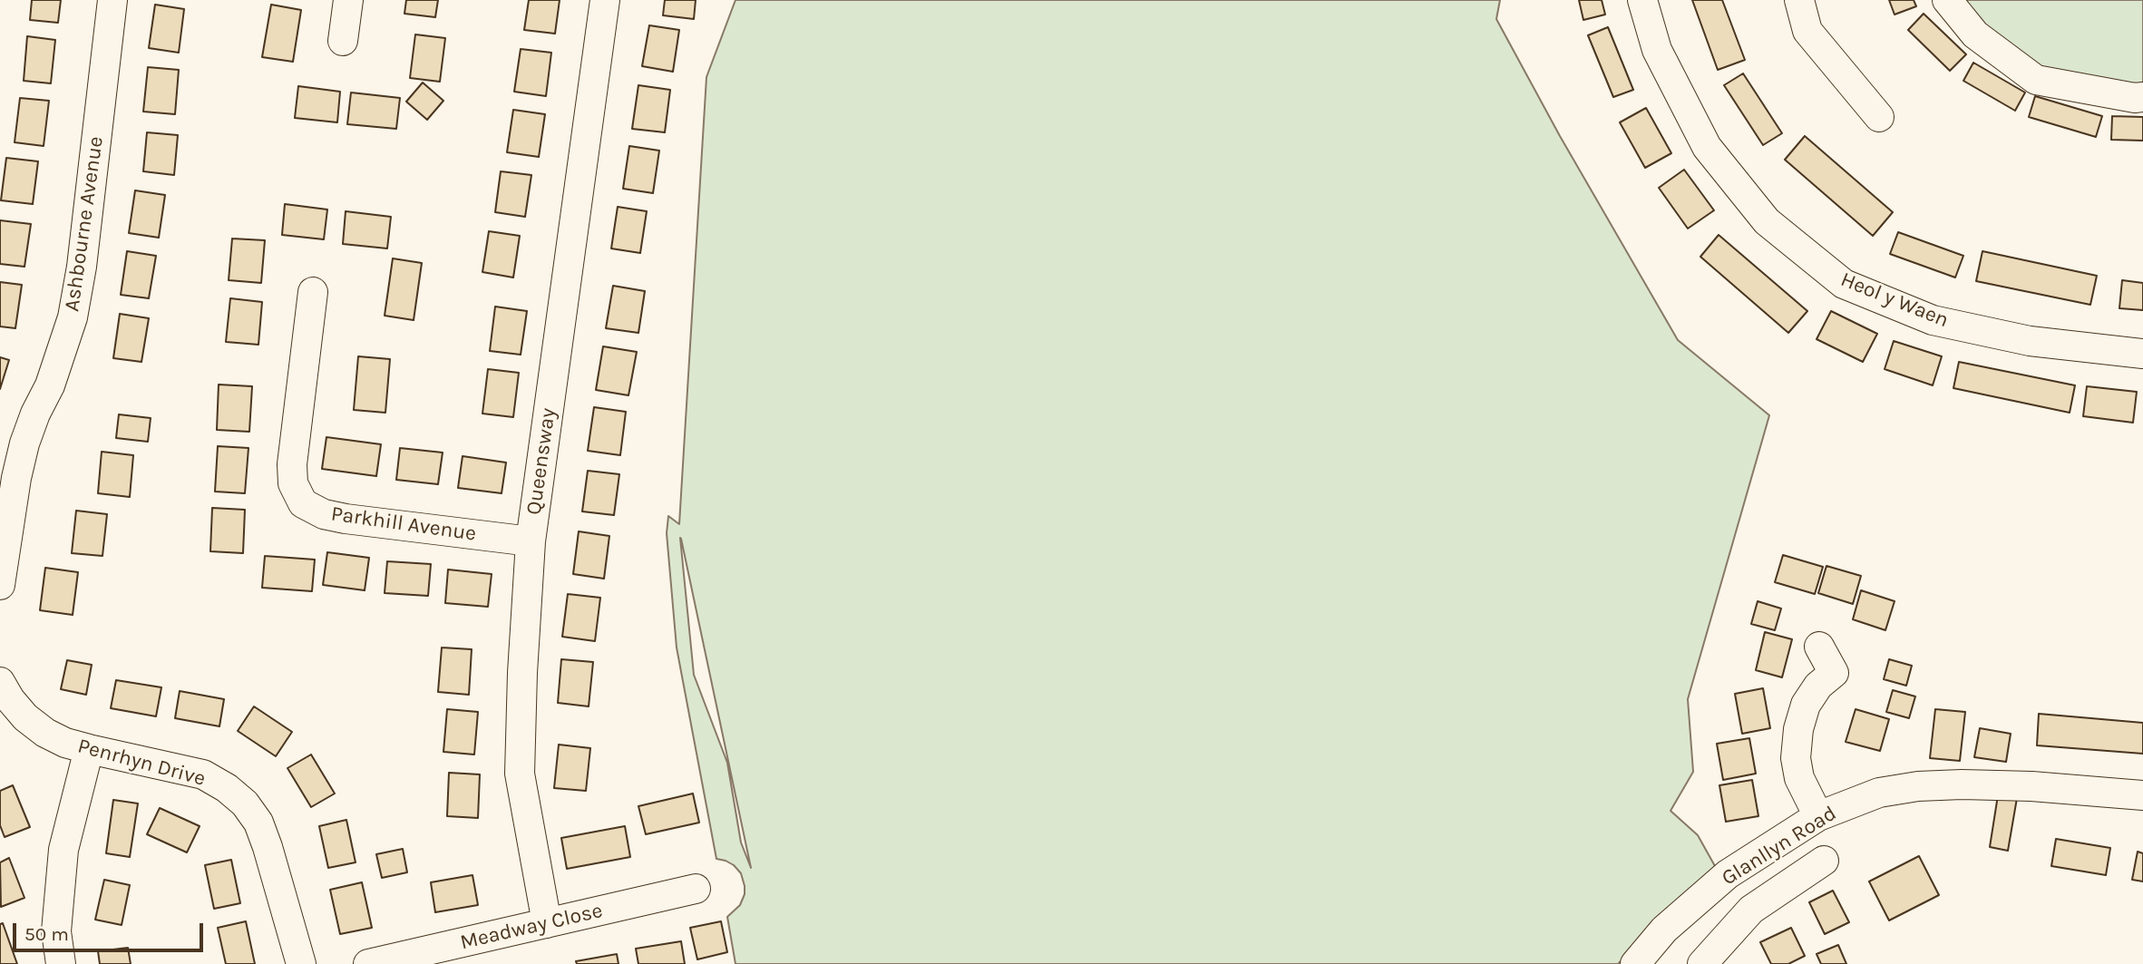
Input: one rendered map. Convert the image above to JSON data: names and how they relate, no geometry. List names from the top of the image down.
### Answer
{
  "streets": {
    "street": [
      "Ashbourne Avenue",
      "Heol y Waen",
      "Queensway",
      "Parkhill Avenue",
      "Penrhyn Drive",
      "Glanllyn Road",
      "Meadway Close"
    ]
  },
  "crossings": [
    ["Queensway", "Parkhill Avenue"],
    ["Queensway", "Meadway Close"]
  ],
  "scale_bar": "50 m"
}
